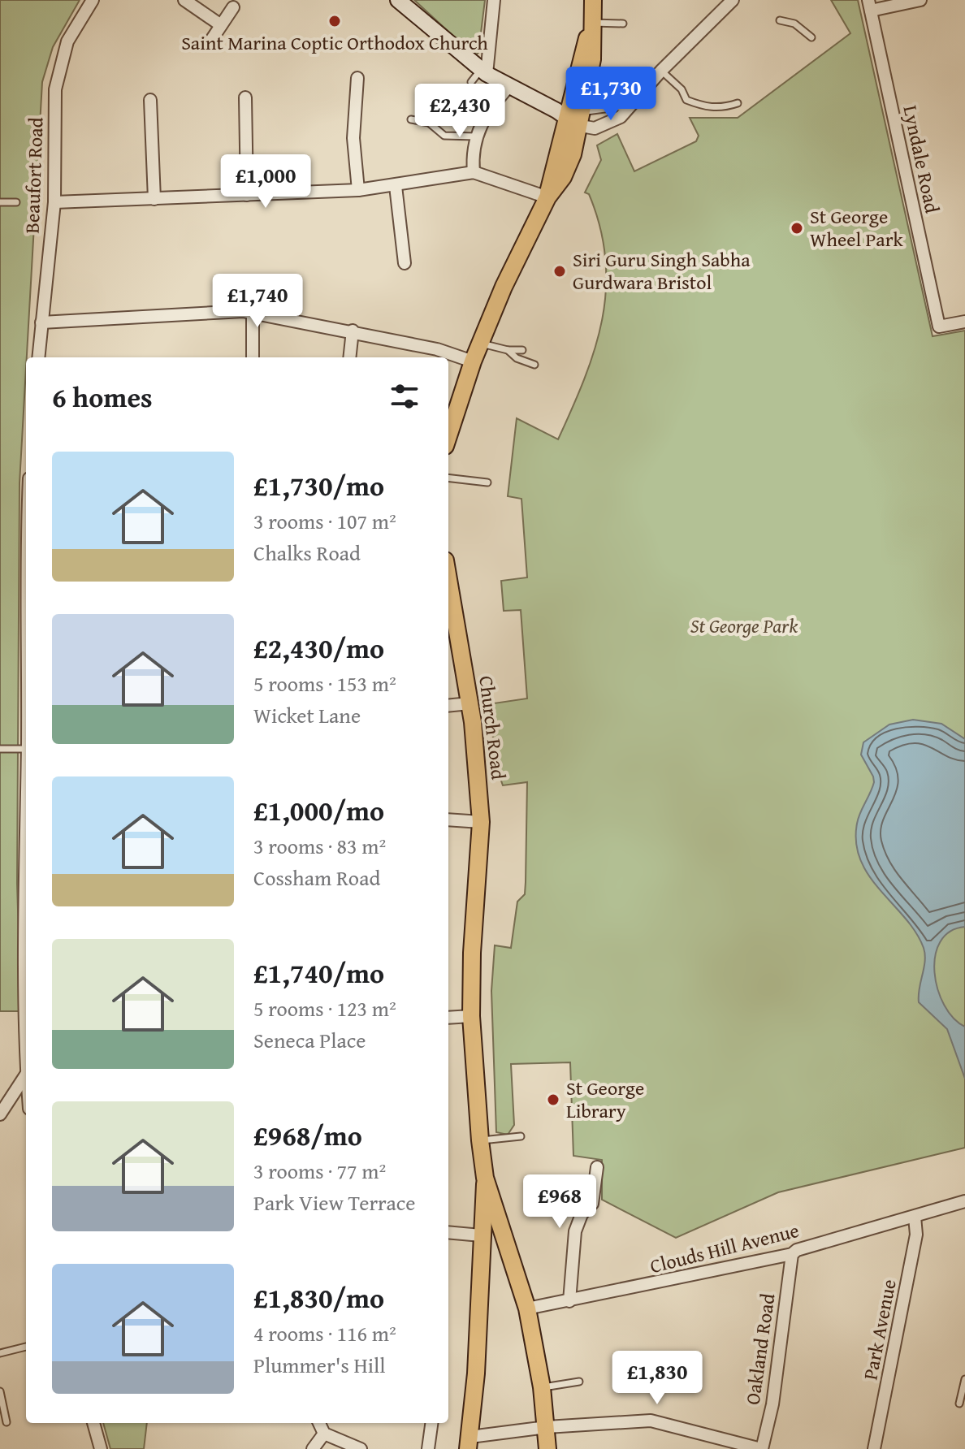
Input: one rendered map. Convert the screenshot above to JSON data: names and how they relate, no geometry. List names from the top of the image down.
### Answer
{
  "streets": {
    "main road": ["Church Road"],
    "street": [
      "Lyndale Road",
      "Beaufort Road",
      "Clouds Hill Avenue",
      "Park Avenue",
      "Oakland Road"
    ]
  },
  "crossings": [
    ["Church Road", "Clouds Hill Avenue"],
    ["Clouds Hill Avenue", "Park Avenue"],
    ["Clouds Hill Avenue", "Oakland Road"]
  ],
  "parks": ["St George Park"],
  "places": [
    "Saint Marina Coptic Orthodox Church",
    "St George Wheel Park",
    "Siri Guru Singh Sabha Gurdwara Bristol",
    "St George Library"
  ],
  "page": {
    "price": [
      "£1,730",
      "£2,430",
      "£1,000",
      "£1,740",
      "£968",
      "£1,830"
    ],
    "heading": "6 homes",
    "list": [
      {
        "name": "£1,730/mo",
        "note": "3 rooms · 107 m² · Chalks Road"
      },
      {
        "name": "£2,430/mo",
        "note": "5 rooms · 153 m² · Wicket Lane"
      },
      {
        "name": "£1,000/mo",
        "note": "3 rooms · 83 m² · Cossham Road"
      },
      {
        "name": "£1,740/mo",
        "note": "5 rooms · 123 m² · Seneca Place"
      },
      {
        "name": "£968/mo",
        "note": "3 rooms · 77 m² · Park View Terrace"
      },
      {
        "name": "£1,830/mo",
        "note": "4 rooms · 116 m² · Plummer's Hill"
      }
    ]
  }
}
